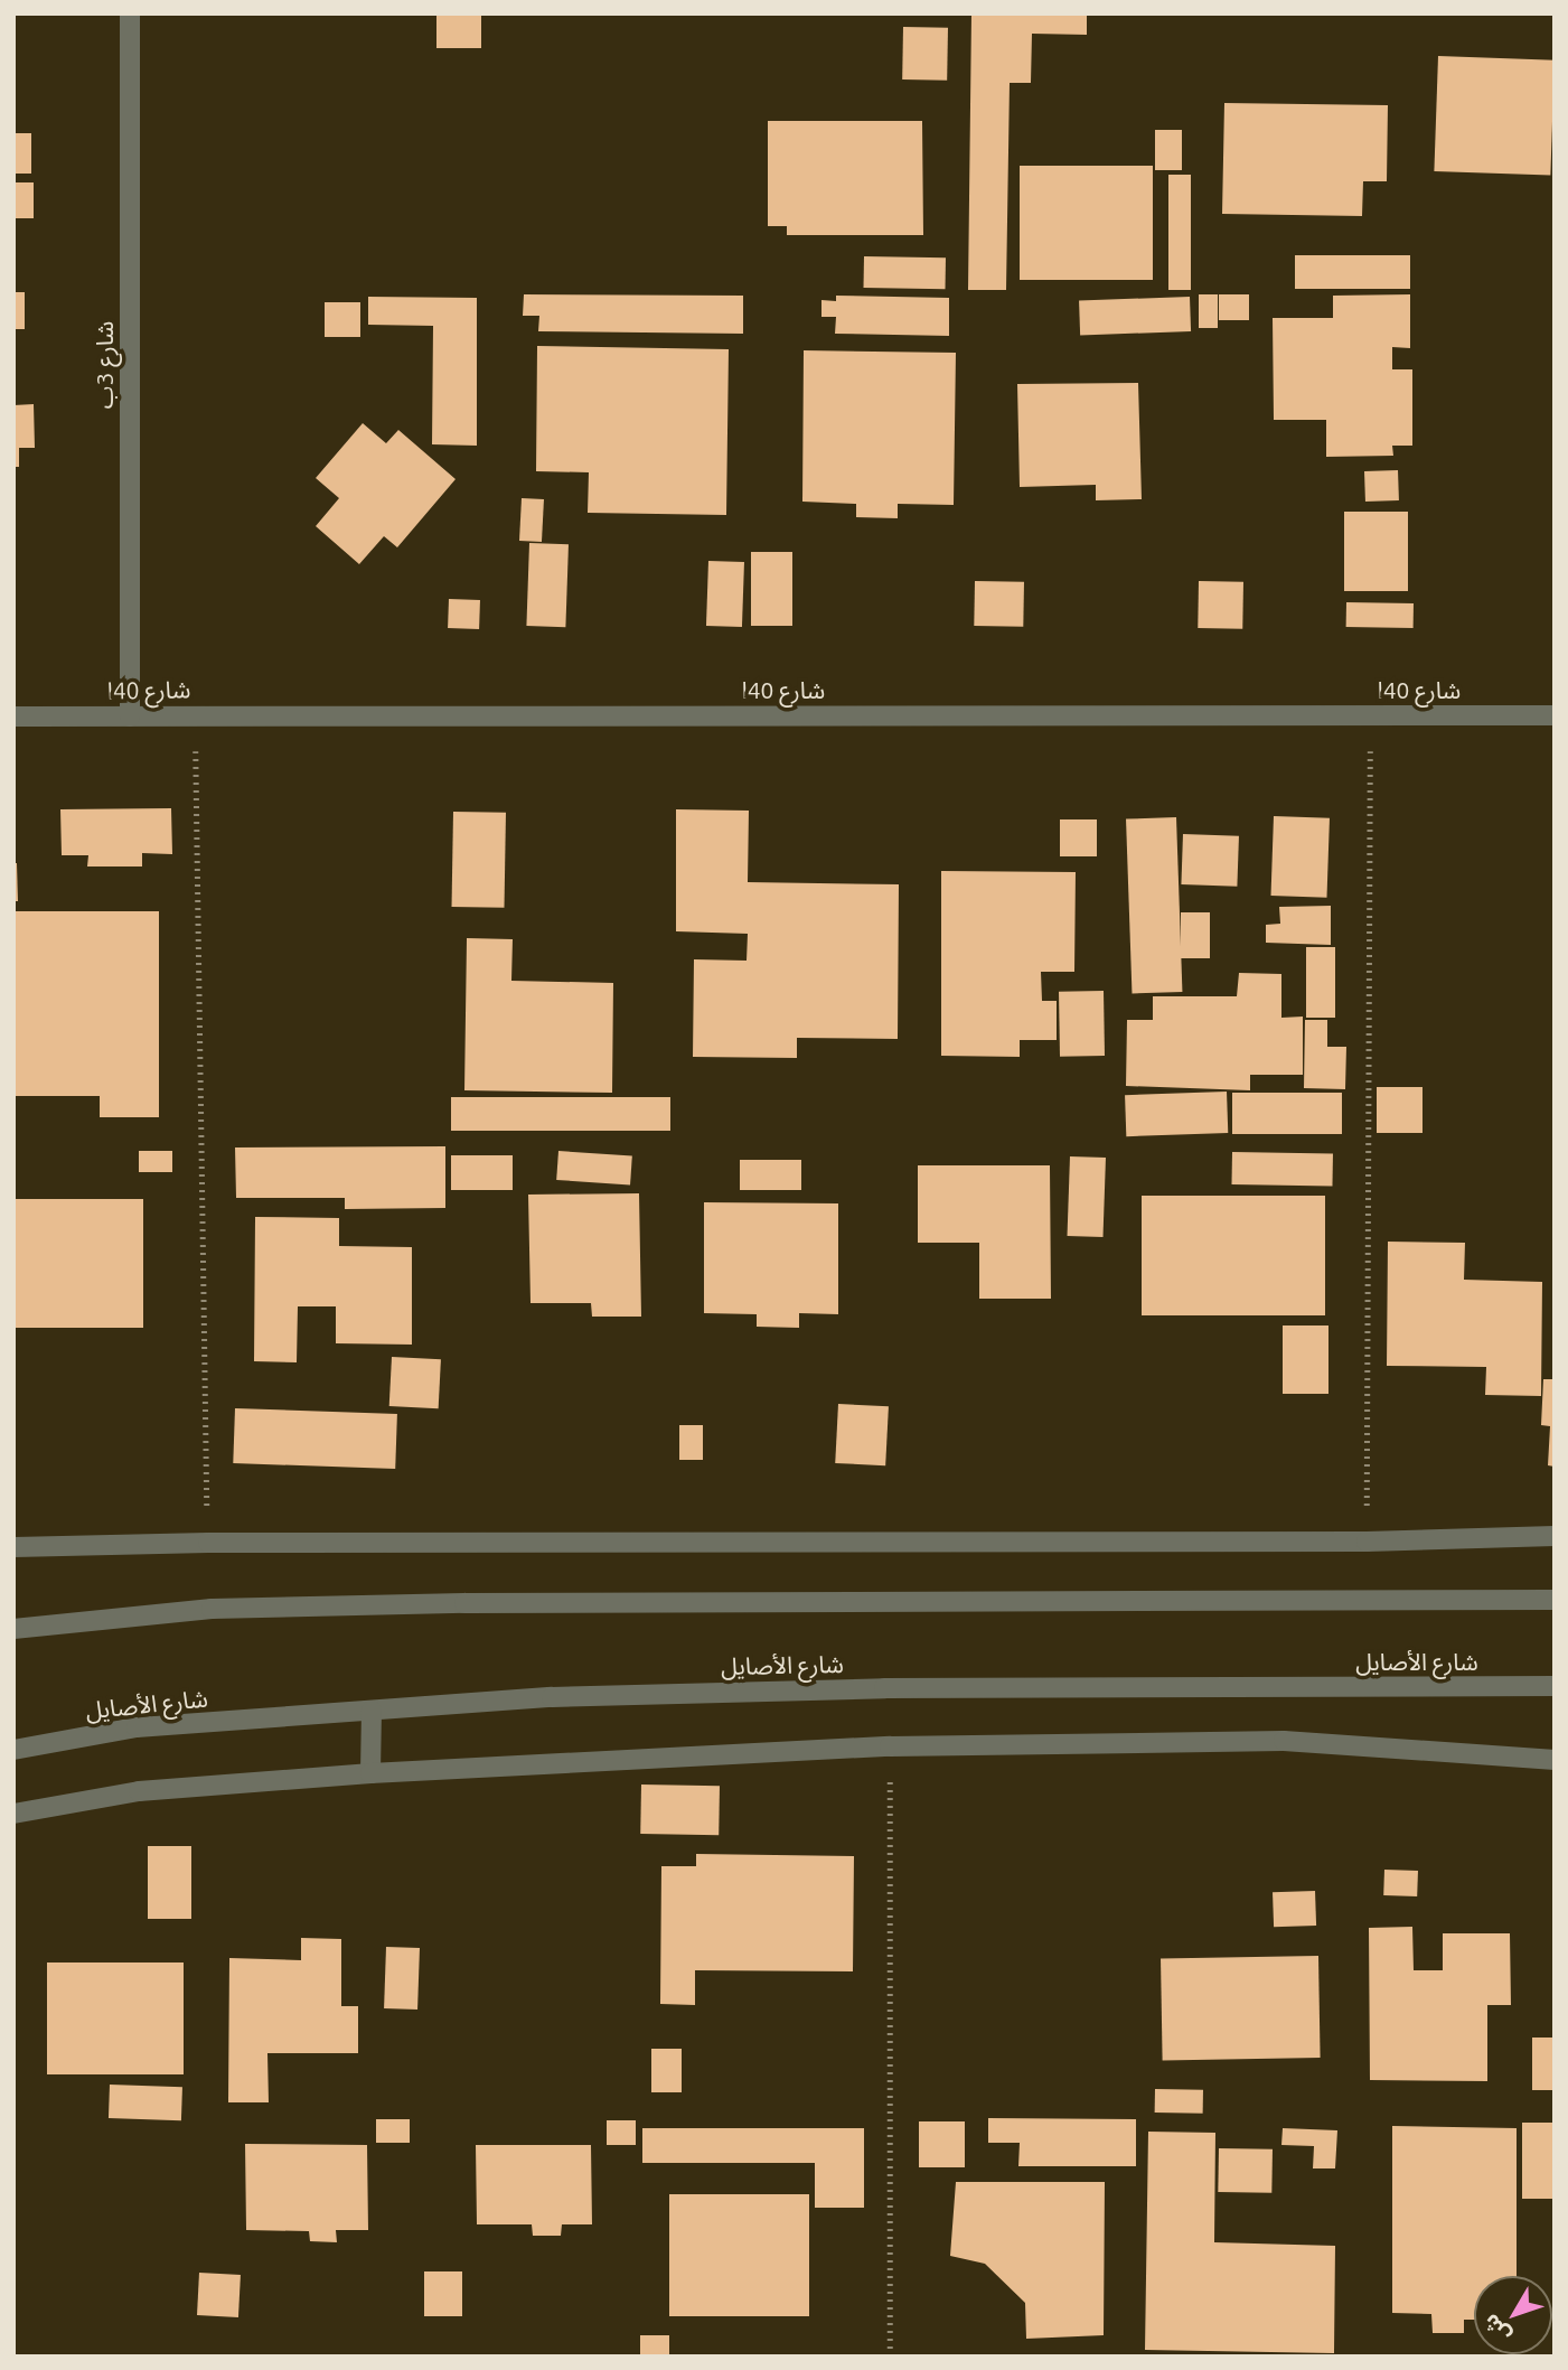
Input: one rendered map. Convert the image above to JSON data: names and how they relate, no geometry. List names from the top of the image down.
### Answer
{
  "streets": {
    "street": ["شارع 3ب", "شارع 40ا", "شارع الأصايل"]
  },
  "crossings": [
    ["شارع 3ب", "شارع 40ا"]
  ],
  "north": "bottom left"
}
